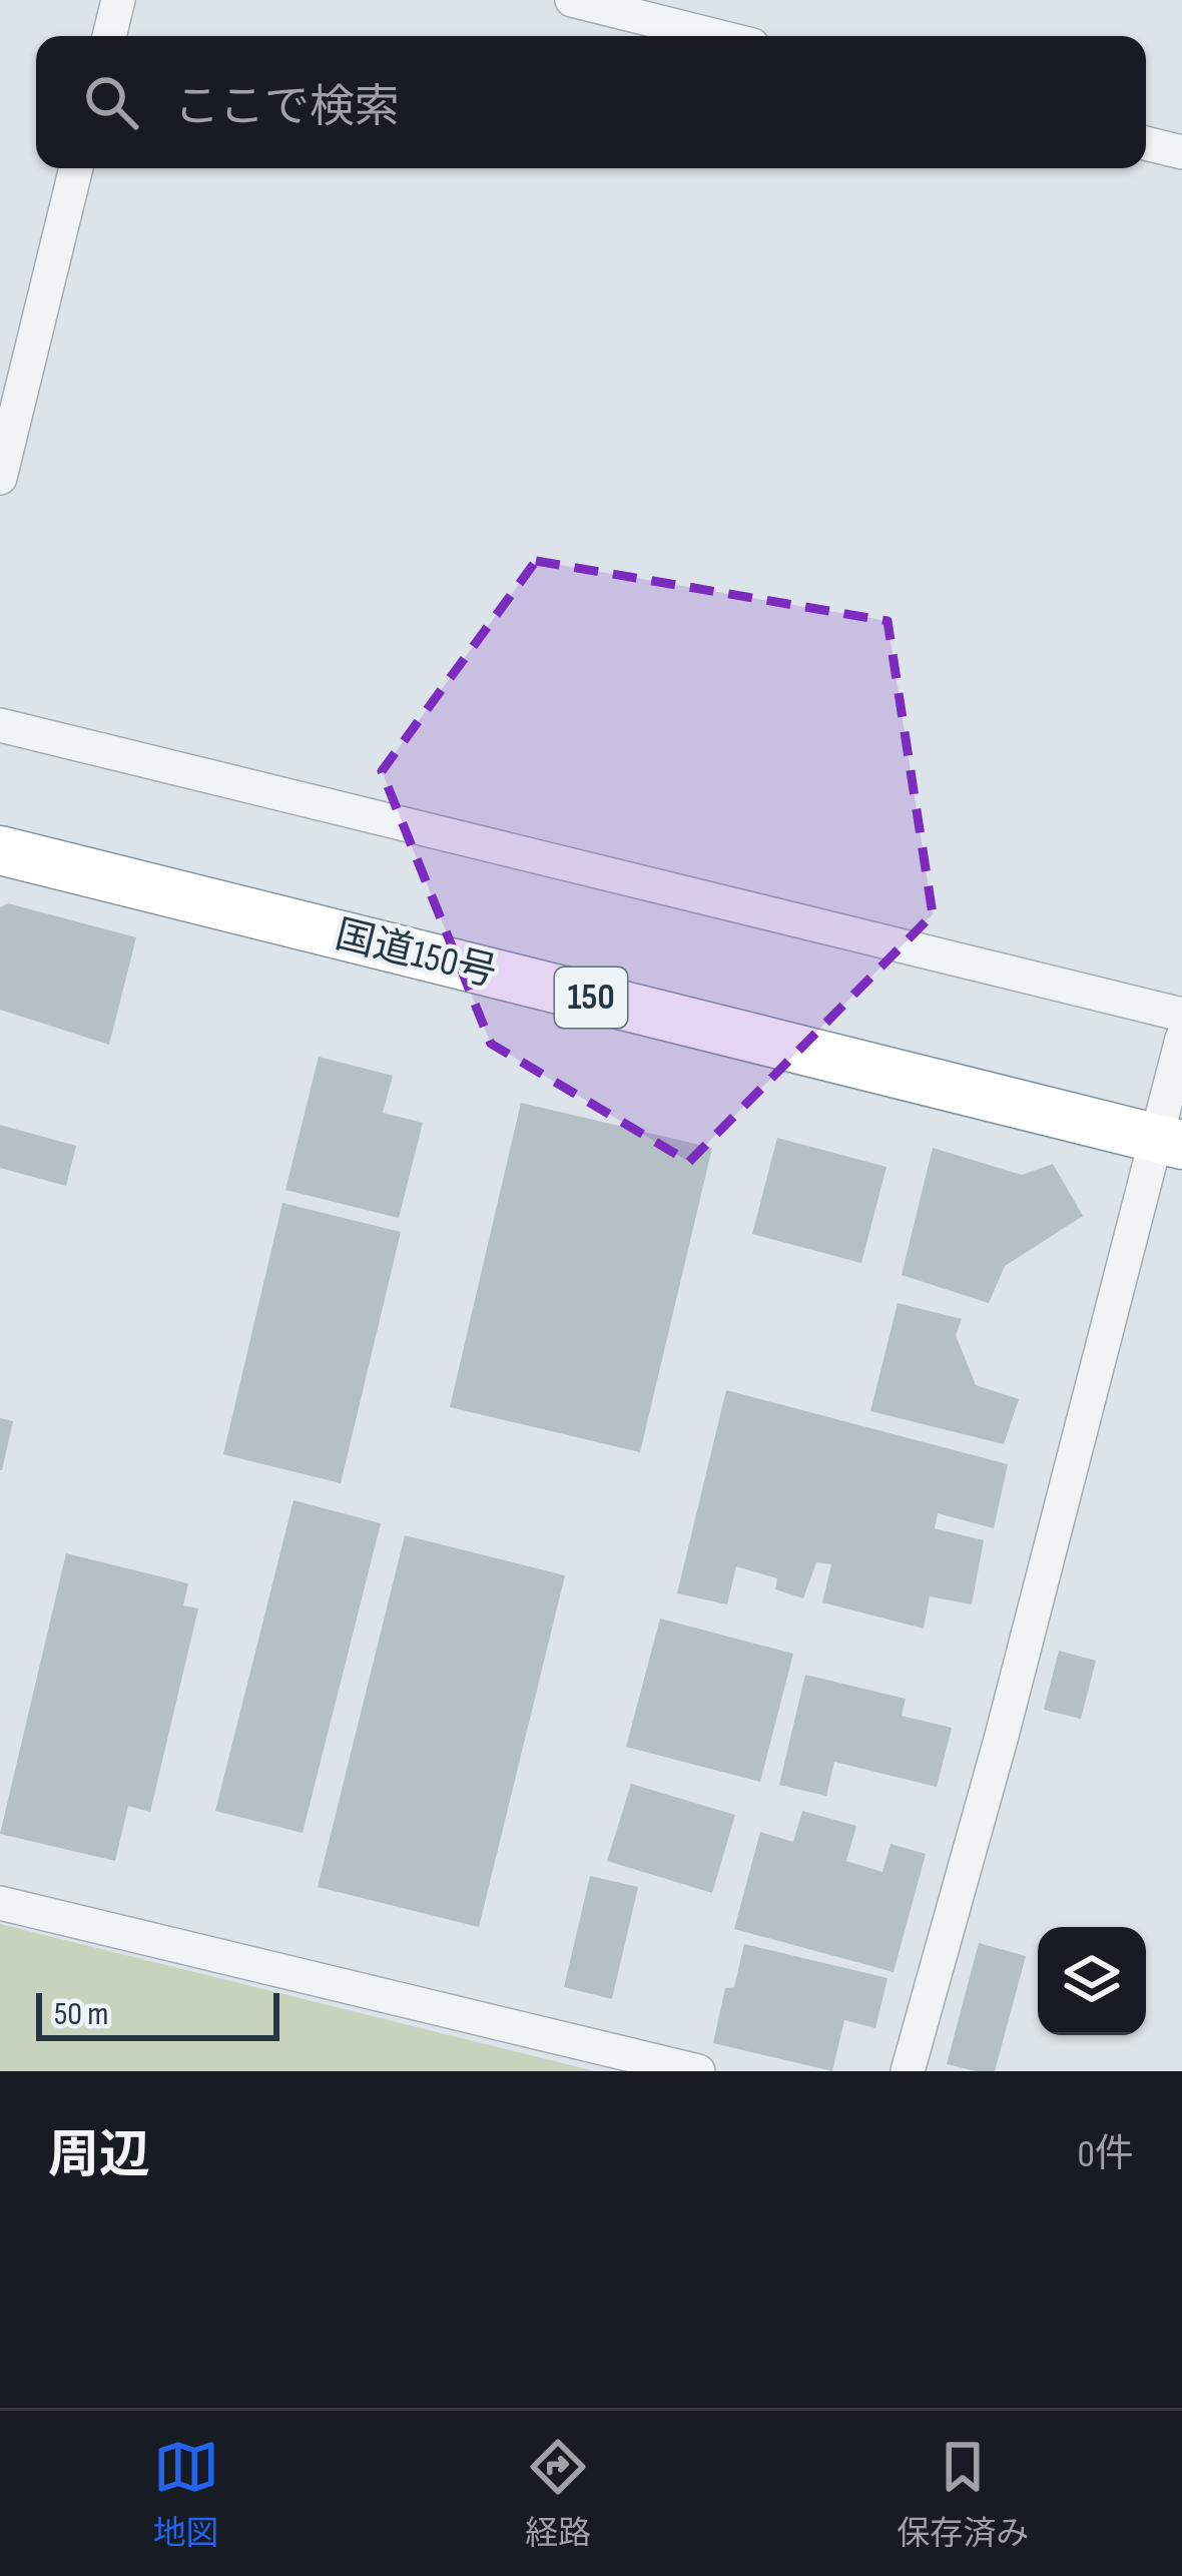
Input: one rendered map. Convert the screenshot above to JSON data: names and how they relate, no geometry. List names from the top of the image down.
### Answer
{
  "streets": {
    "highway": ["国道150号", "150"]
  },
  "scale_bar": "50 m",
  "page": {
    "search": "ここで検索",
    "scale": "50 m",
    "heading": ["周辺", "0件"],
    "nav": ["地図", "経路", "保存済み"]
  }
}
